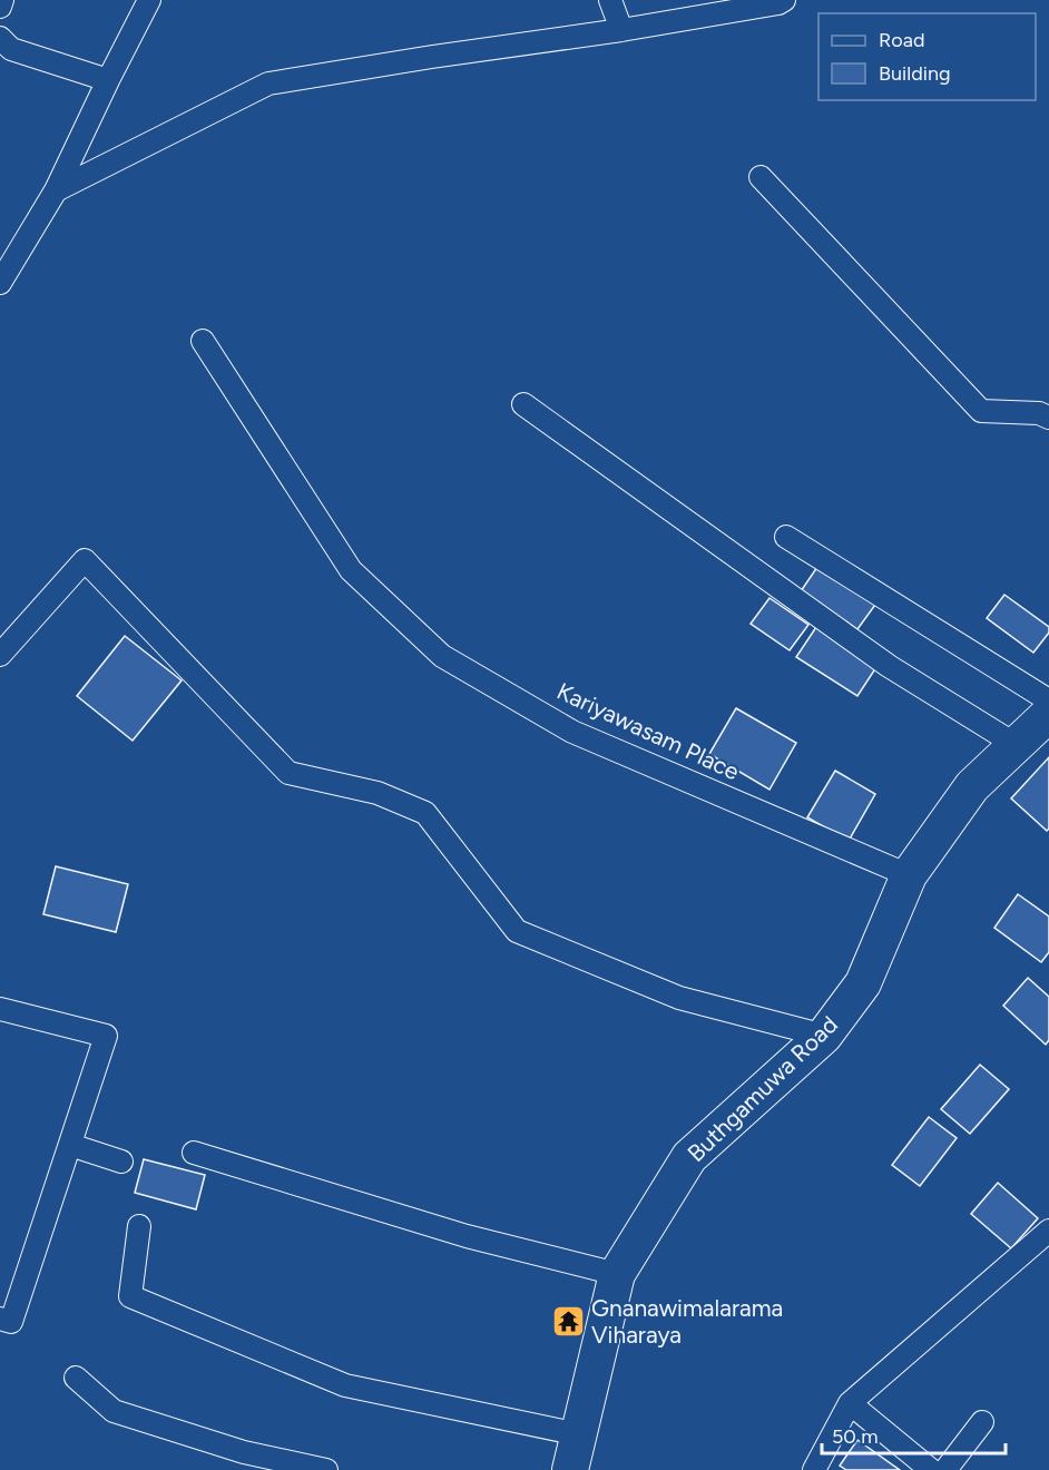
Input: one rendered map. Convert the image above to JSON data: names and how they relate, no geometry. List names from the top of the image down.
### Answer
{
  "streets": {
    "main road": ["Buthgamuwa Road"],
    "street": ["Kariyawasam Place"]
  },
  "crossings": [
    ["Kariyawasam Place", "Buthgamuwa Road"]
  ],
  "places": {
    "temple": ["Gnanawimalarama Viharaya"]
  },
  "legend": ["Road", "Building"],
  "scale_bar": "50 m"
}
